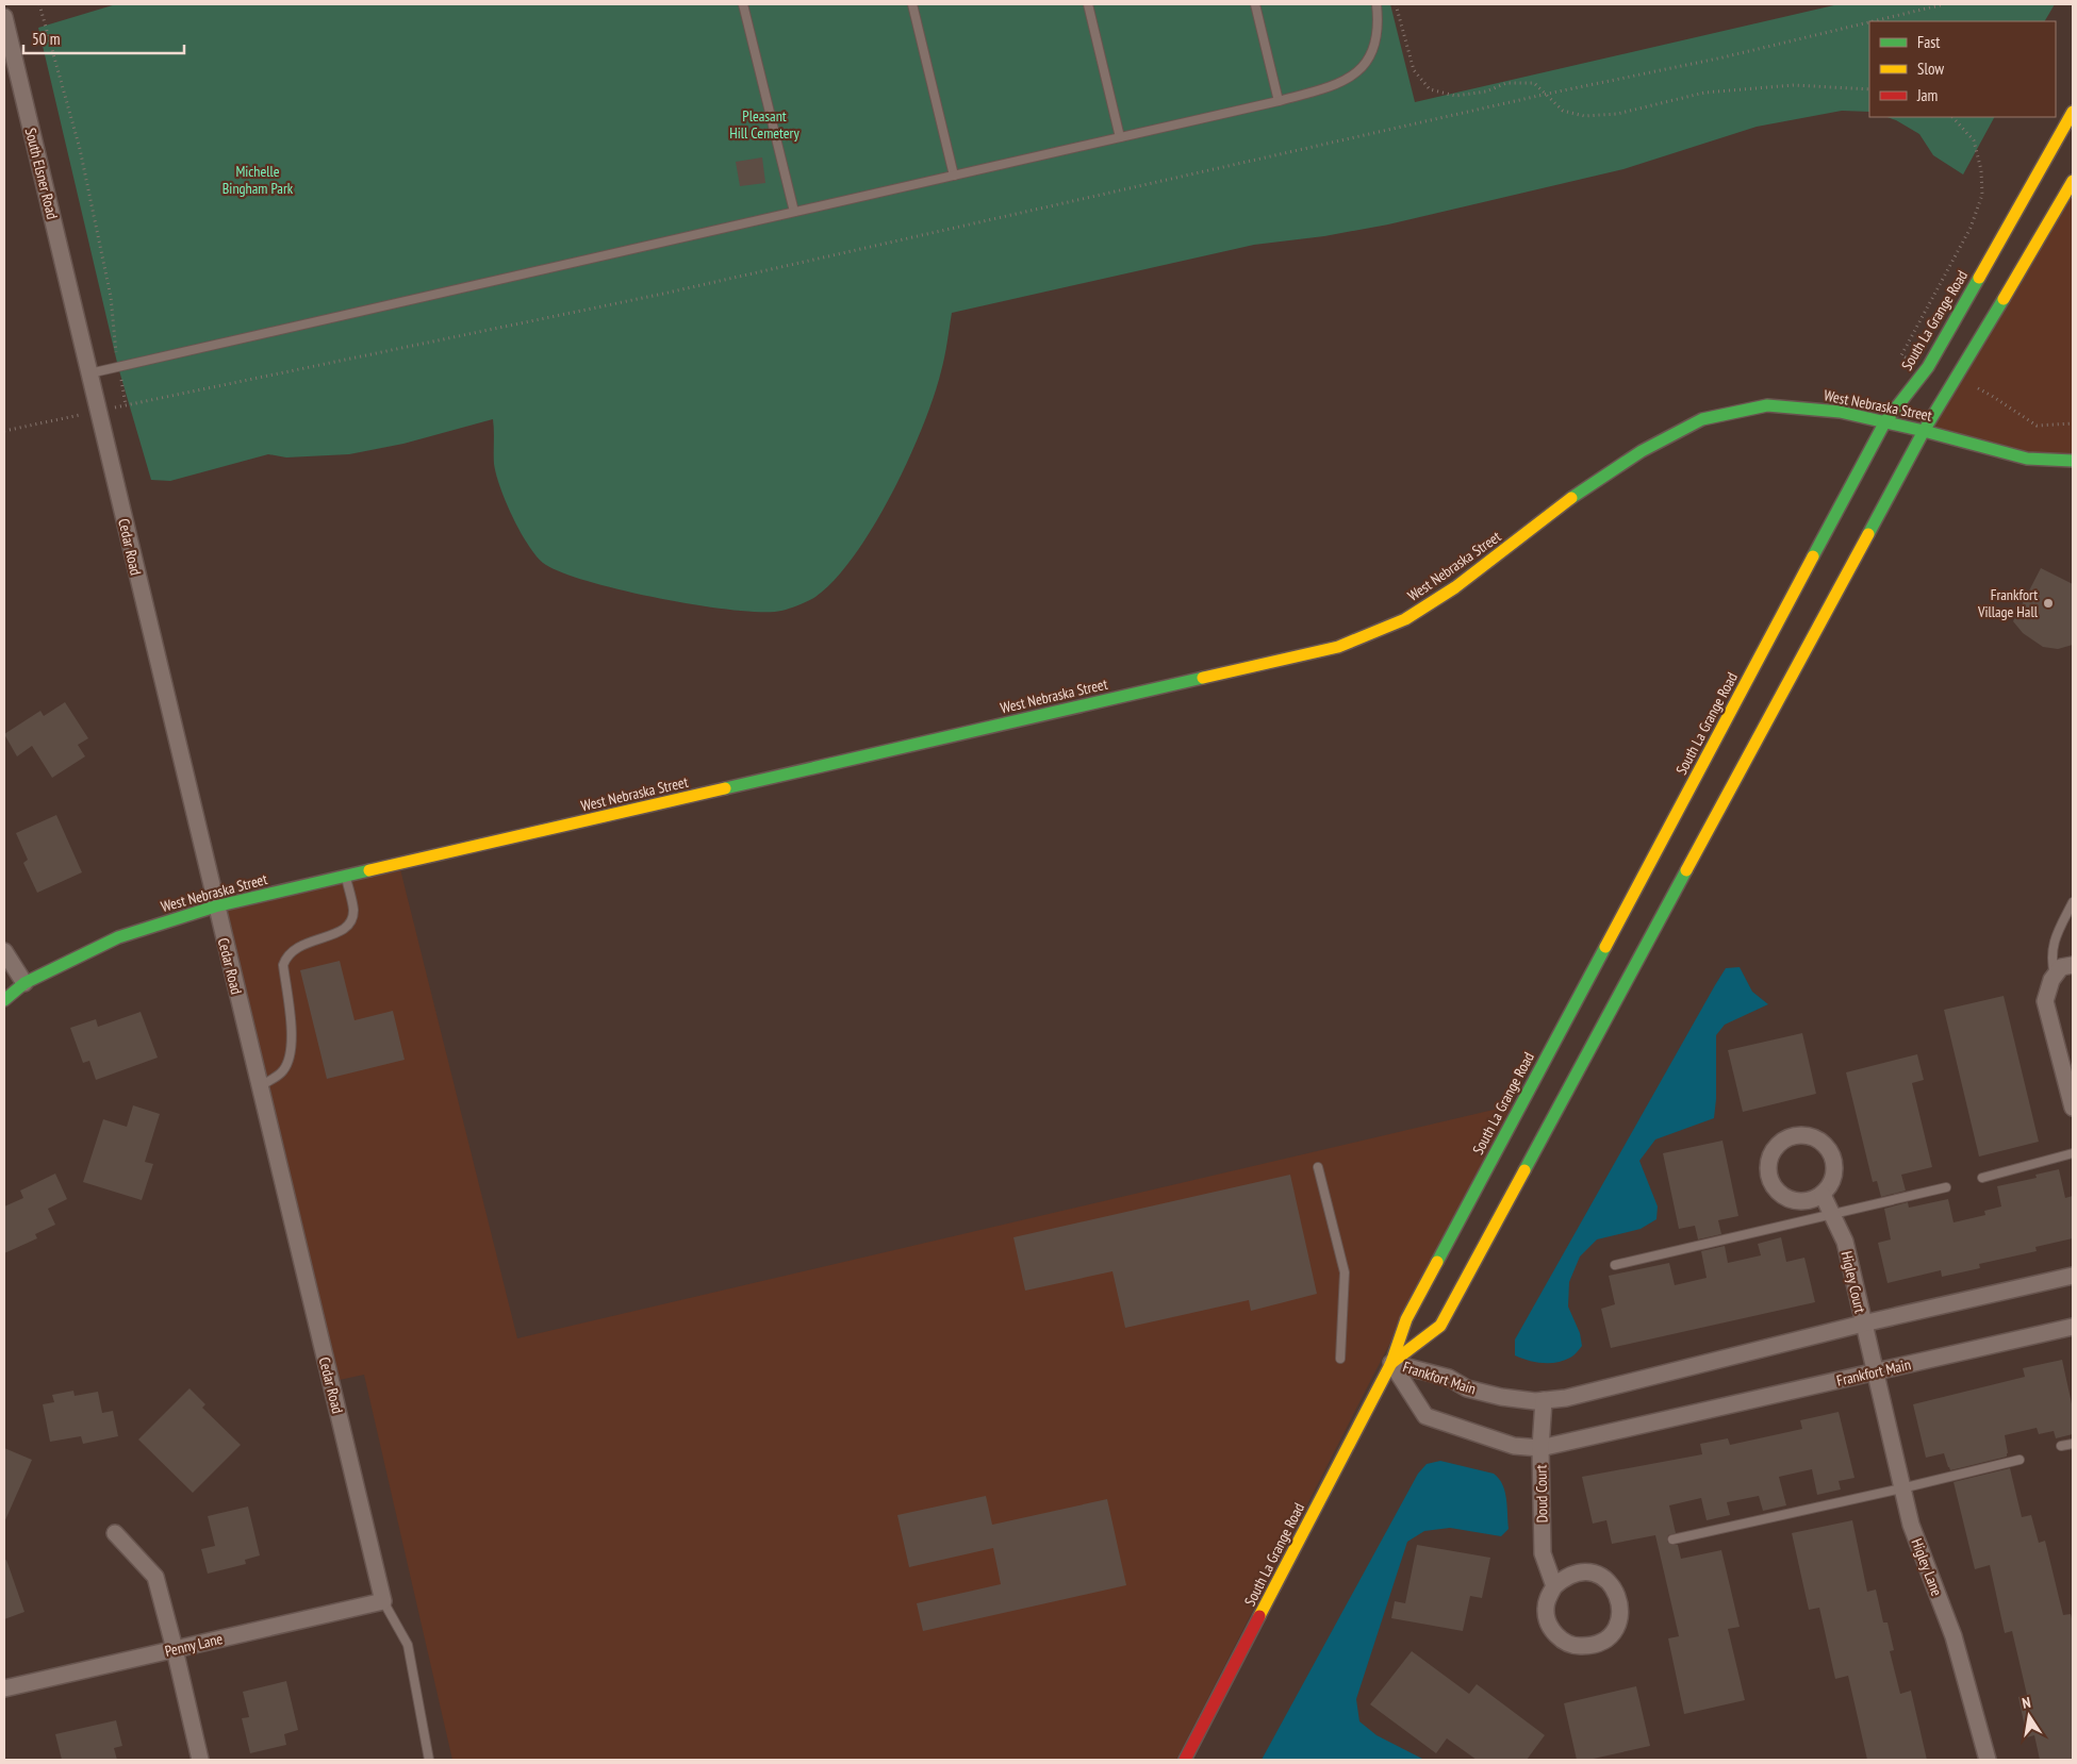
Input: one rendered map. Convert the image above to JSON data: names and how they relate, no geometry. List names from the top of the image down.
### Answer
{
  "streets": {
    "main road": ["South La Grange Road", "West Nebraska Street"],
    "street": [
      "South Elsner Road",
      "Cedar Road",
      "Higley Court",
      "Frankfort Main",
      "Doud Court",
      "Higley Lane",
      "Penny Lane"
    ]
  },
  "crossings": [
    ["South Elsner Road", "Cedar Road"],
    ["South La Grange Road", "West Nebraska Street"],
    ["South La Grange Road", "Frankfort Main"],
    ["West Nebraska Street", "Cedar Road"],
    ["Cedar Road", "Penny Lane"],
    ["Higley Court", "Frankfort Main"],
    ["Higley Court", "Higley Lane"],
    ["Frankfort Main", "Doud Court"],
    ["Frankfort Main", "Higley Lane"]
  ],
  "parks": ["Pleasant Hill Cemetery", "Michelle Bingham Park"],
  "places": ["Frankfort Village Hall"],
  "legend": ["Fast", "Slow", "Jam"],
  "scale_bar": "50 m",
  "north": "top"
}
